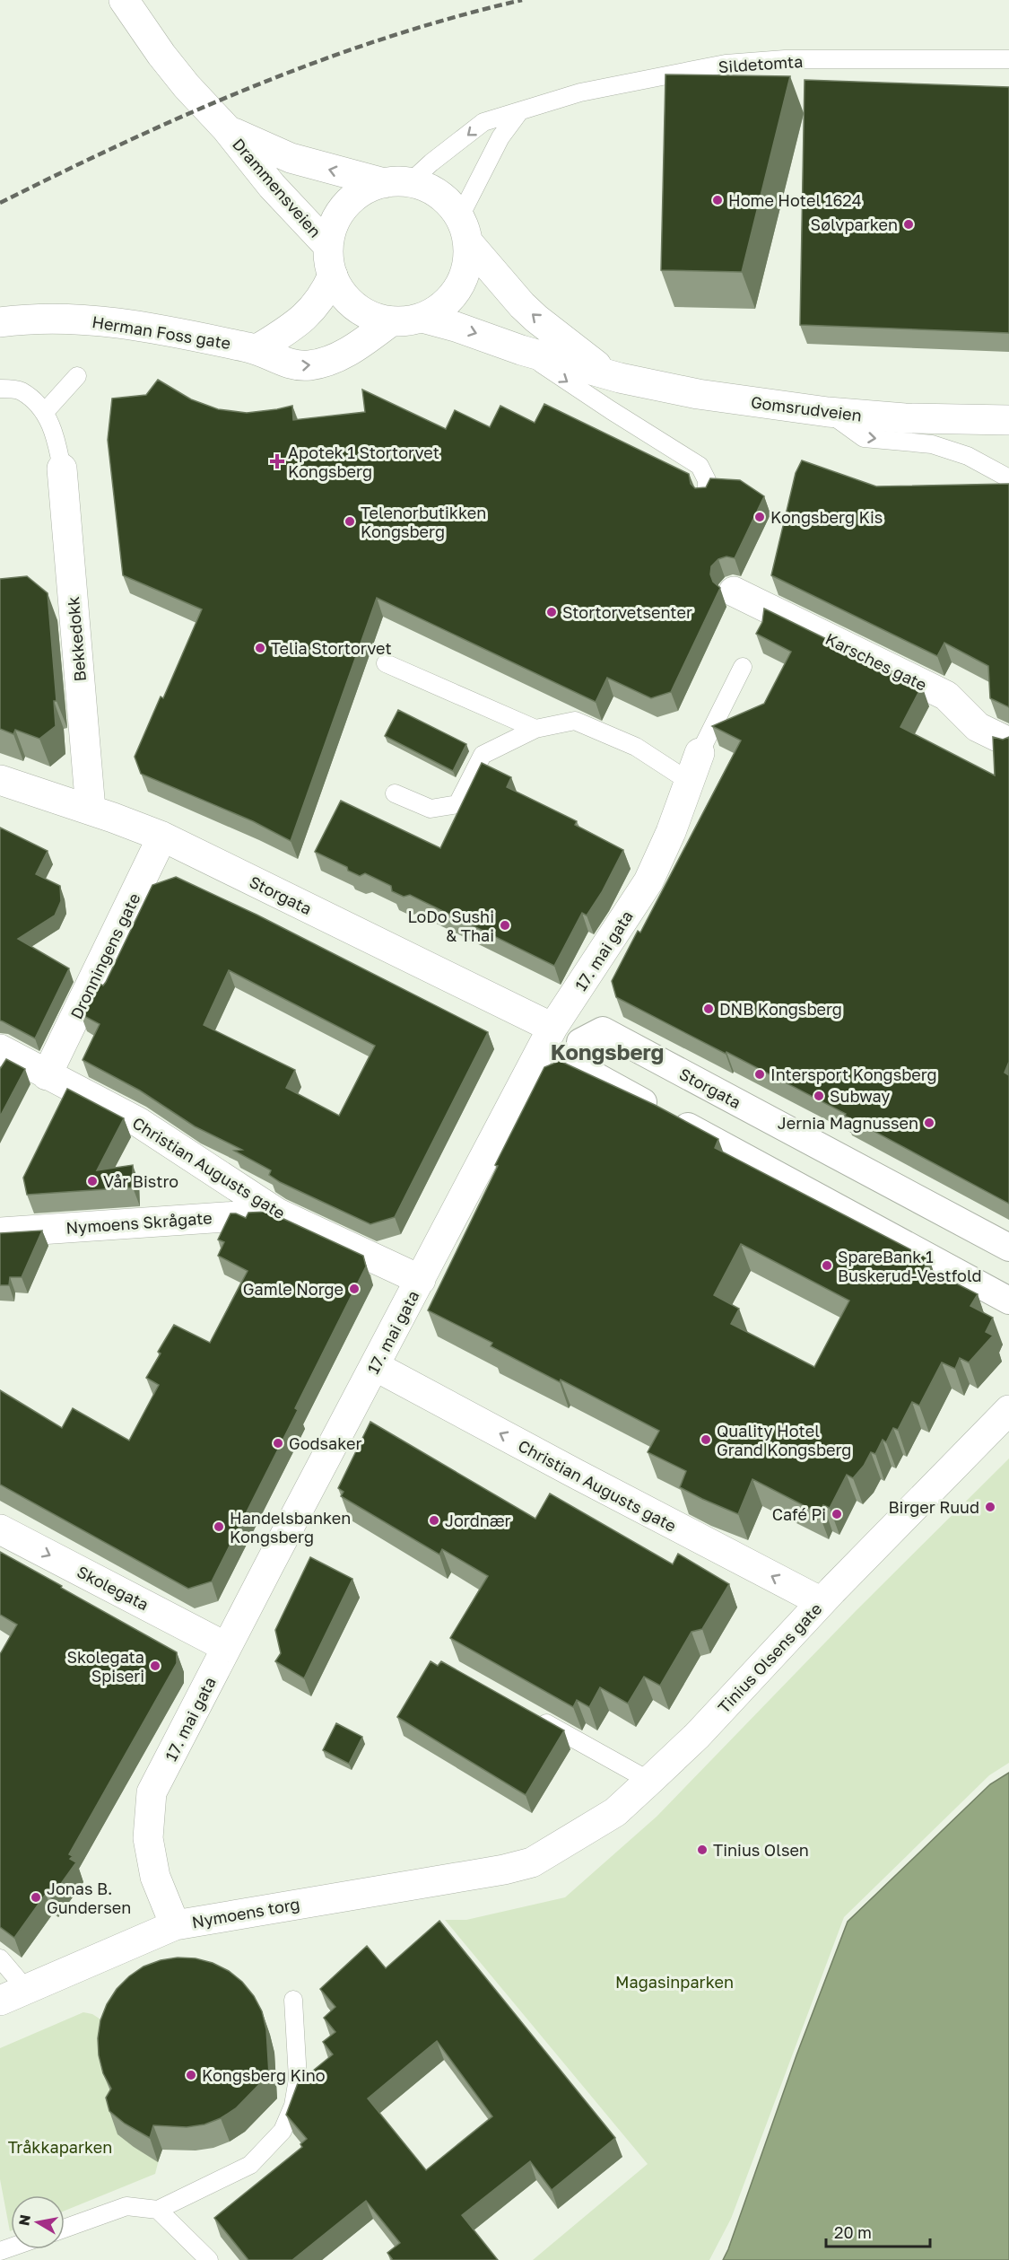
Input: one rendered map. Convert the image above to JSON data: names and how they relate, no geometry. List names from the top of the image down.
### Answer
{
  "streets": {
    "street": [
      "Drammensveien",
      "Herman Foss gate",
      "Gomsrudveien",
      "Bekkedokk",
      "Karsches gate",
      "Storgata",
      "17. mai gata",
      "Dronningens gate",
      "Christian Augusts gate",
      "Nymoens Skrågate",
      "Skolegata",
      "Tinius Olsens gate",
      "Nymoens torg"
    ],
    "lane": ["Sildetomta"]
  },
  "crossings": [
    ["Sildetomta", "Drammensveien"],
    ["Sildetomta", "Herman Foss gate"],
    ["Sildetomta", "Gomsrudveien"],
    ["Drammensveien", "Herman Foss gate"],
    ["Drammensveien", "Gomsrudveien"],
    ["Herman Foss gate", "Gomsrudveien"],
    ["Bekkedokk", "Storgata"],
    ["Storgata", "17. mai gata"],
    ["Storgata", "Dronningens gate"],
    ["17. mai gata", "Christian Augusts gate"],
    ["17. mai gata", "Skolegata"],
    ["17. mai gata", "Nymoens torg"],
    ["Dronningens gate", "Christian Augusts gate"],
    ["Christian Augusts gate", "Nymoens Skrågate"],
    ["Christian Augusts gate", "Tinius Olsens gate"],
    ["Tinius Olsens gate", "Nymoens torg"]
  ],
  "one_way": ["Drammensveien", "Christian Augusts gate", "Skolegata"],
  "districts": ["Kongsberg"],
  "parks": ["Magasinparken", "Tråkkaparken"],
  "places": {
    "other": [
      "Home Hotel 1624",
      "Sølvparken",
      "Kongsberg Kis",
      "Telenorbutikken Kongsberg",
      "Stortorvetsenter",
      "Telia Stortorvet",
      "LoDo Sushi & Thai",
      "DNB Kongsberg",
      "Intersport Kongsberg",
      "Subway",
      "Jernia Magnussen",
      "Vår Bistro",
      "SpareBank 1 Buskerud-Vestfold",
      "Gamle Norge",
      "Quality Hotel Grand Kongsberg",
      "Godsaker",
      "Birger Ruud",
      "Café Pi",
      "Jordnær",
      "Handelsbanken Kongsberg",
      "Skolegata Spiseri",
      "Tinius Olsen",
      "Jonas B. Gundersen",
      "Kongsberg Kino"
    ],
    "health": ["Apotek 1 Stortorvet Kongsberg"]
  },
  "scale_bar": "20 m",
  "north": "left"
}
